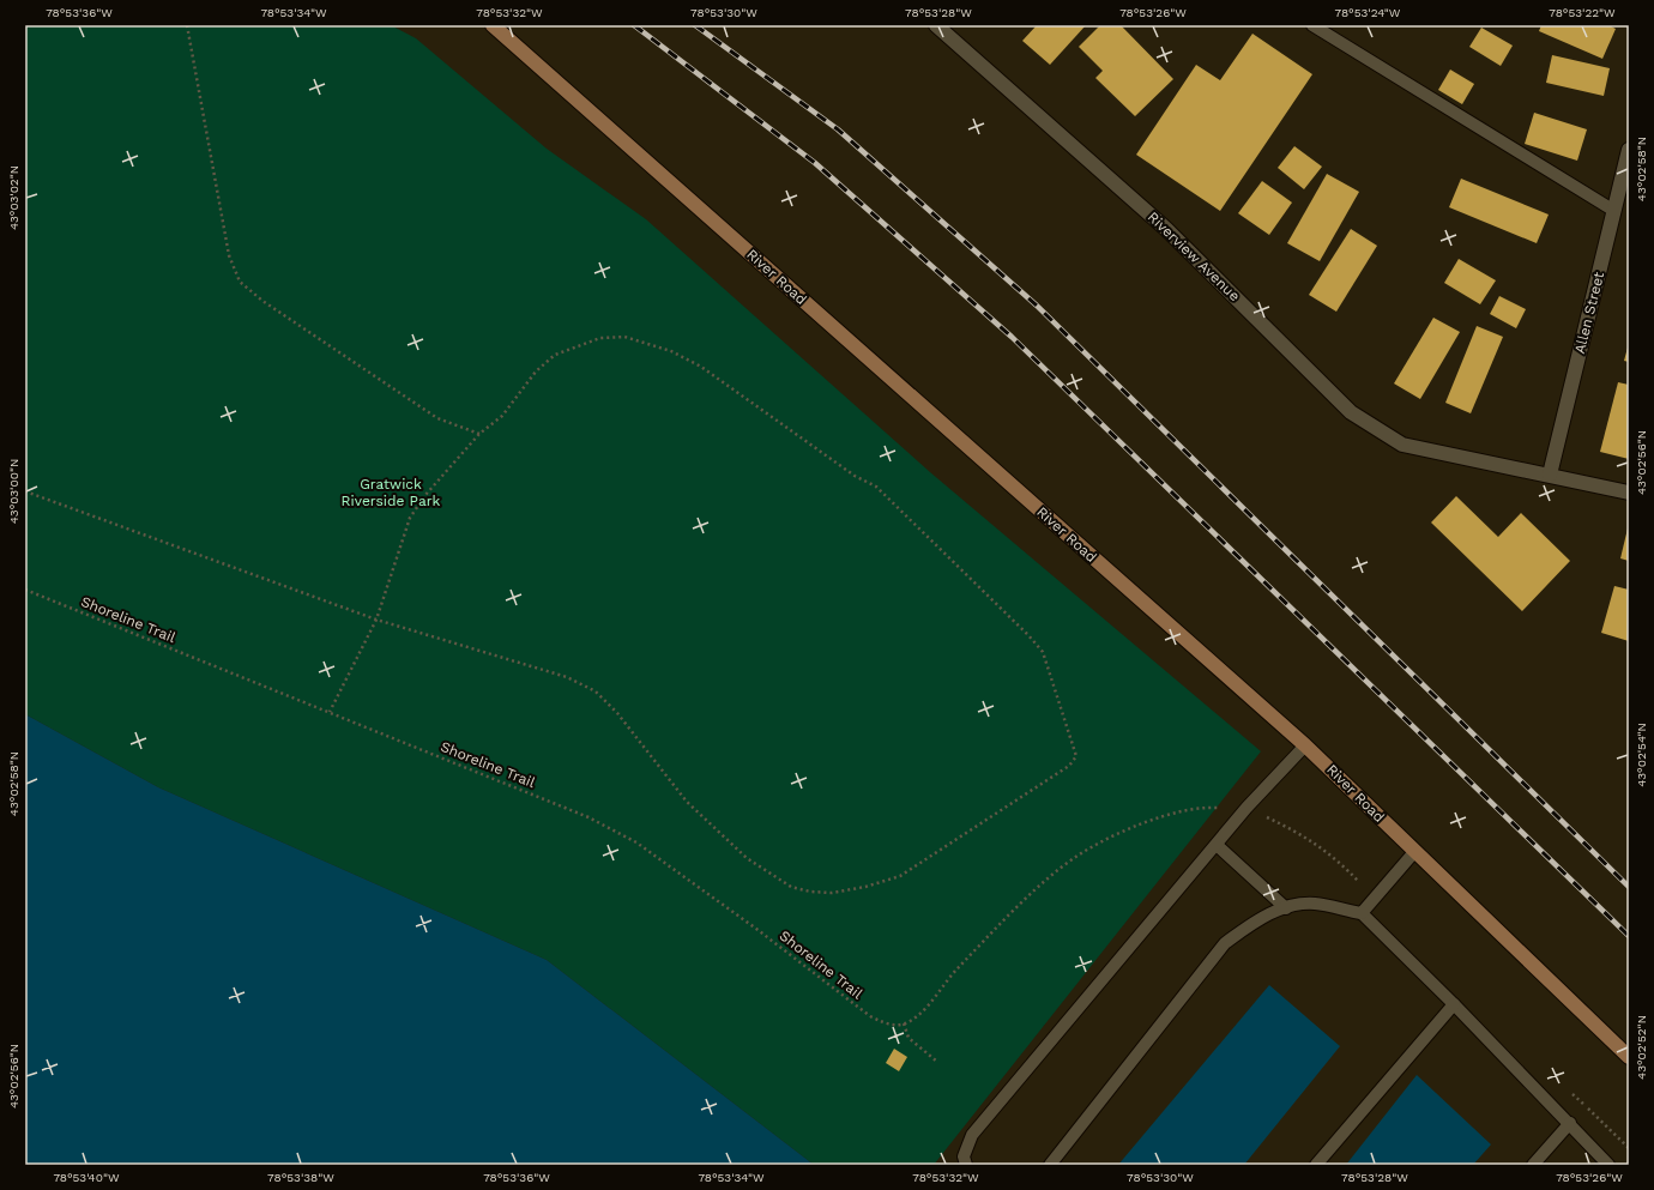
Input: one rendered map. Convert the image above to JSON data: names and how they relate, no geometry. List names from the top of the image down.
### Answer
{
  "streets": {
    "main road": ["River Road"],
    "street": ["Riverview Avenue", "Allen Street"],
    "path": ["Shoreline Trail"]
  },
  "crossings": [
    ["Riverview Avenue", "Allen Street"]
  ],
  "parks": ["Gratwick Riverside Park"],
  "coordinates": [
    "78°53'36\"W",
    "78°53'34\"W",
    "78°53'32\"W",
    "78°53'30\"W",
    "78°53'28\"W",
    "78°53'26\"W",
    "78°53'24\"W",
    "78°53'22\"W",
    "43°02'58\"N",
    "43°03'02\"N",
    "43°02'56\"N",
    "43°03'00\"N",
    "43°02'54\"N",
    "43°02'52\"N",
    "78°53'40\"W",
    "78°53'38\"W"
  ]
}
